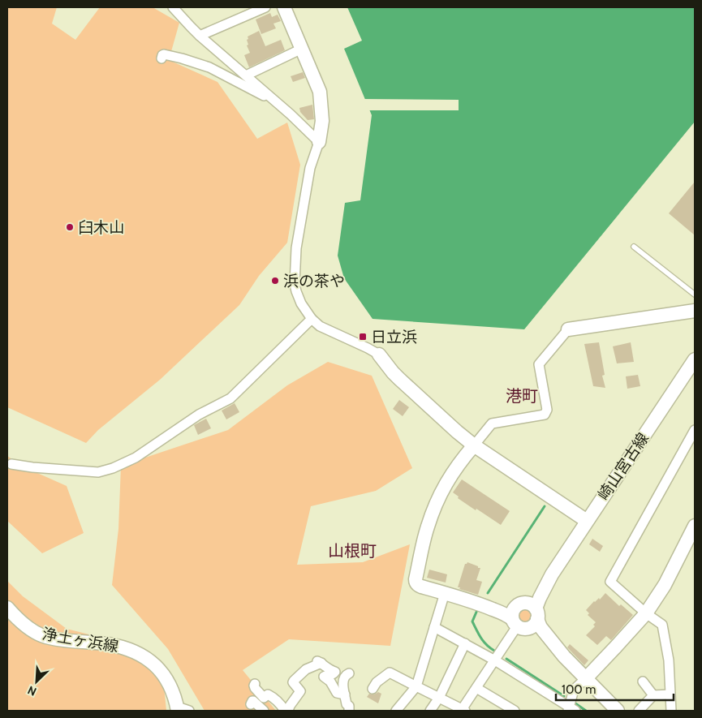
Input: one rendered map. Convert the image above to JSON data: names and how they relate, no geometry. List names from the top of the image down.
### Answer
{
  "streets": {
    "street": ["崎山宮古線", "浄土ヶ浜線"]
  },
  "districts": ["港町", "山根町"],
  "places": {
    "other": ["臼木山", "浜の茶や"],
    "transit": ["日立浜"]
  },
  "scale_bar": "100 m",
  "north": "bottom left"
}
